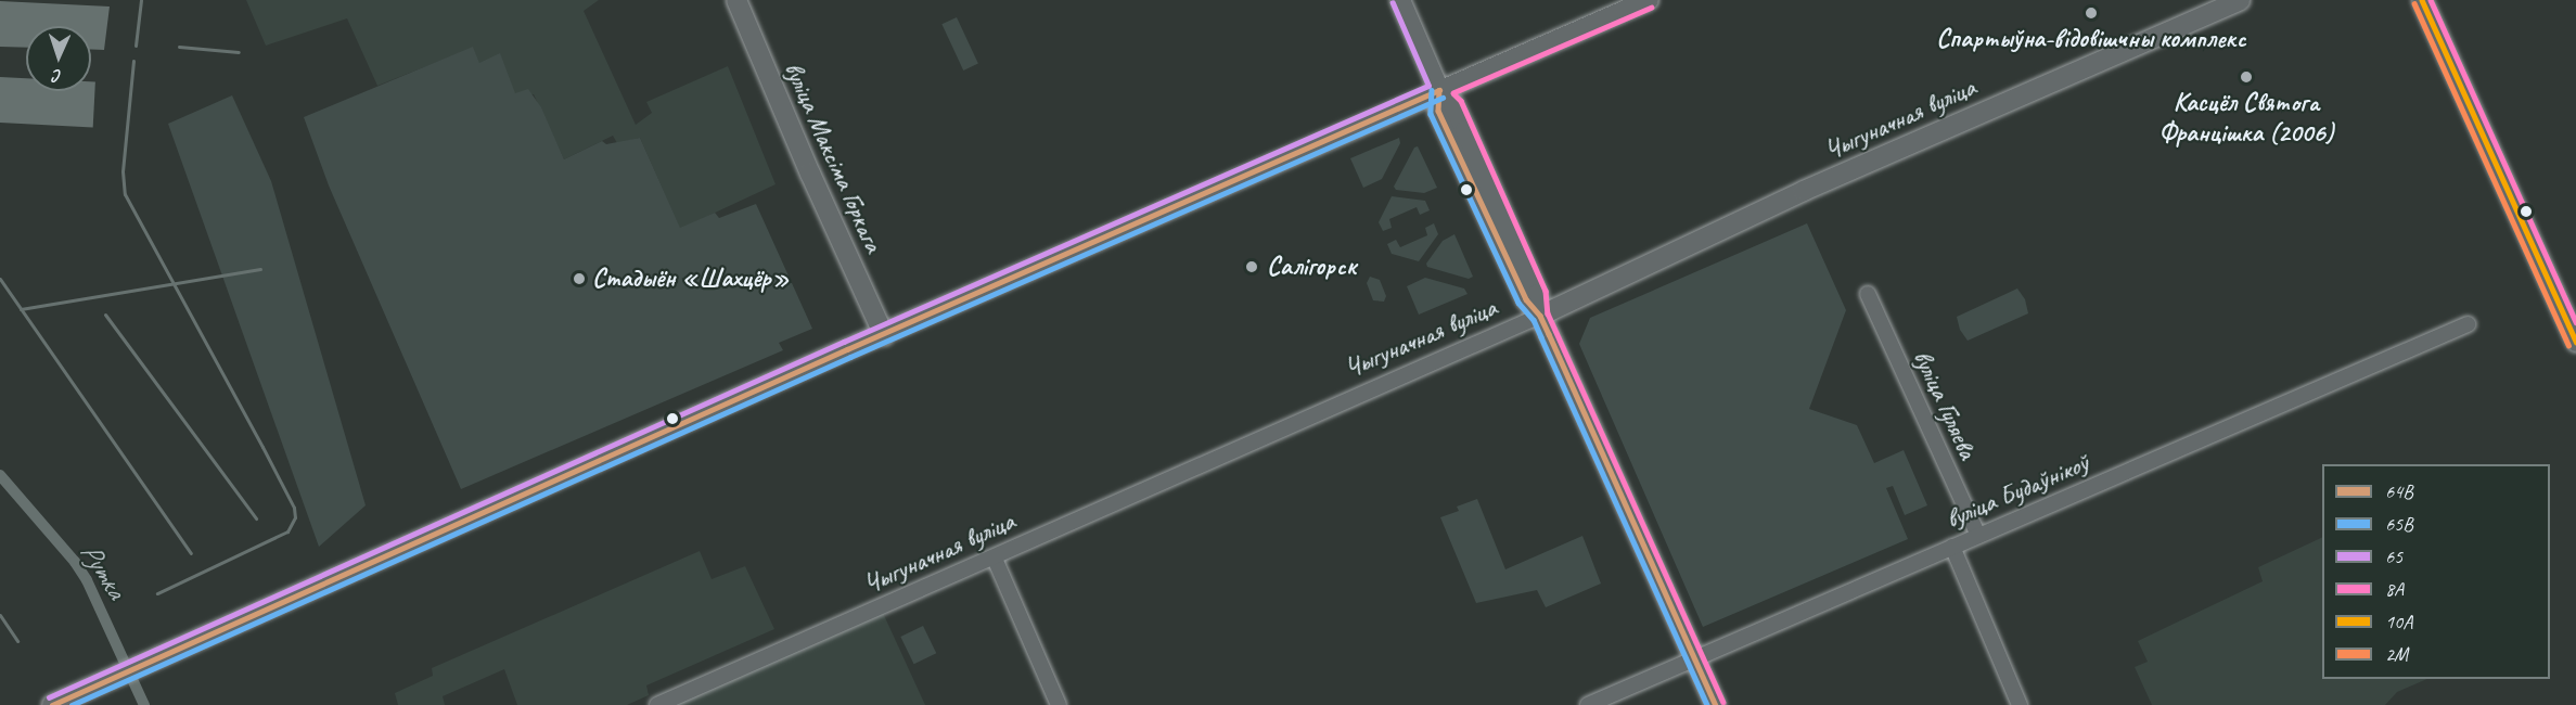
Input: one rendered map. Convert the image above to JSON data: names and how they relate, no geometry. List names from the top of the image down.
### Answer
{
  "streets": {
    "main road": ["Чыгуначная вуліца", "вуліца Максіма Горкага"],
    "street": ["вуліца Гуляева", "вуліца Будаўнікоў"]
  },
  "crossings": [
    ["вуліца Гуляева", "вуліца Будаўнікоў"]
  ],
  "water": ["Рутка"],
  "places": [
    "Спартыўна-відовішчны комплекс",
    "Касцёл Святога Францішка (2006)",
    "Салігорск",
    "Стадыён «Шахцёр»"
  ],
  "lines": [
    "transit line 8А",
    "transit line 10A",
    "transit line 65",
    "transit line 2М",
    "transit line 64В",
    "transit line 65В"
  ],
  "legend": [
    "64В",
    "65В",
    "65",
    "8А",
    "10A",
    "2М"
  ],
  "north": "bottom"
}
